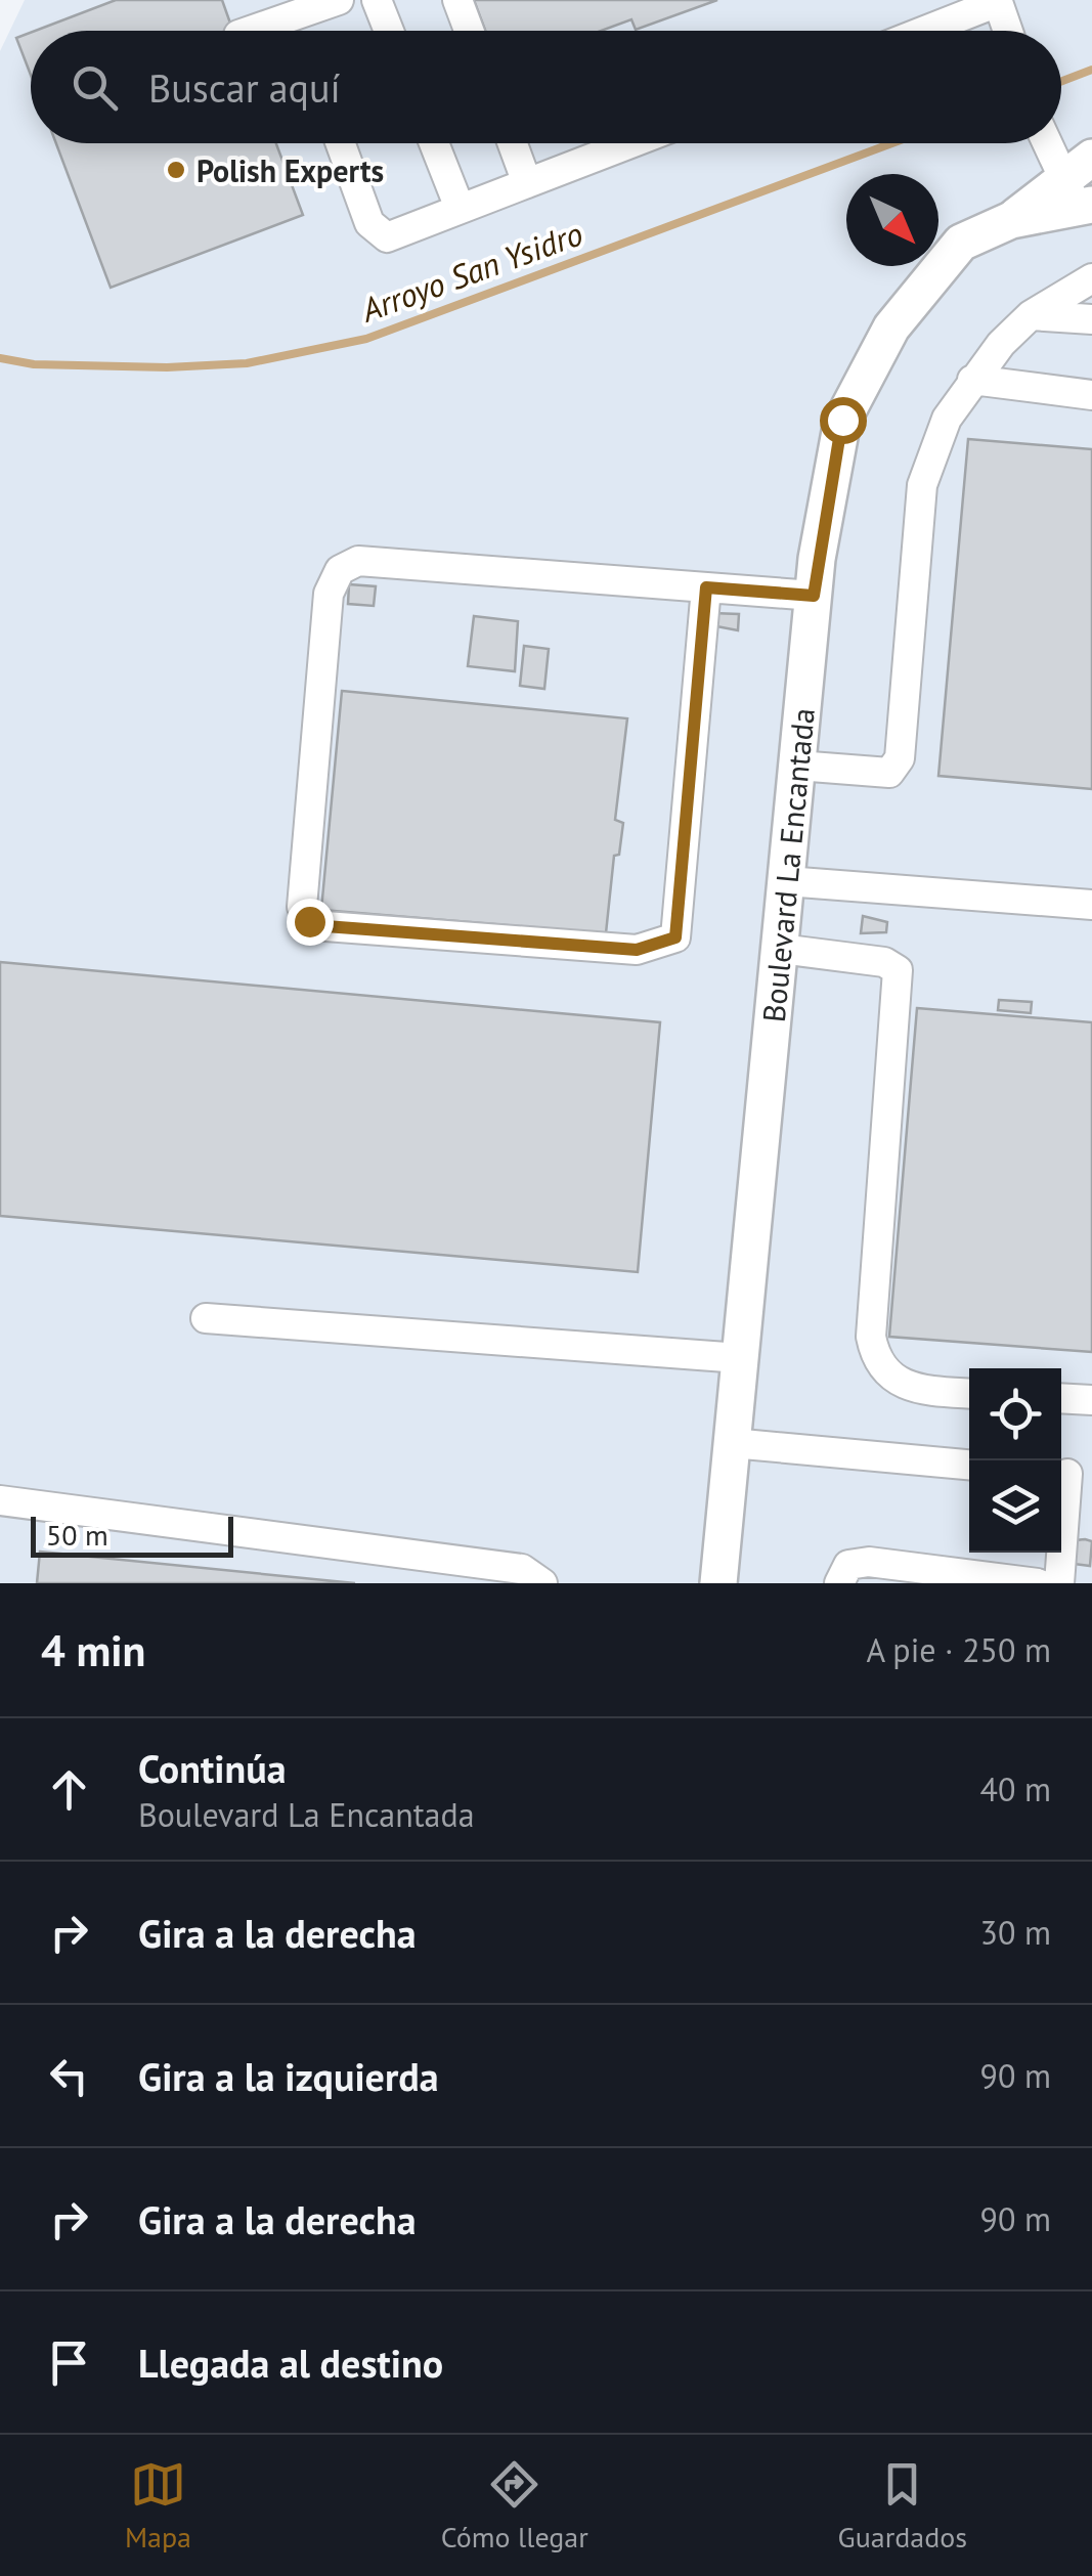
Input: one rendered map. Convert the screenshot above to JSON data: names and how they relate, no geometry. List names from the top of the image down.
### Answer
{
  "streets": {
    "main road": ["Boulevard La Encantada"]
  },
  "water": ["Arroyo San Ysidro"],
  "places": ["Polish Experts"],
  "scale_bar": "50 m",
  "north": "bottom right",
  "page": {
    "search": "Buscar aquí",
    "scale": "50 m",
    "heading": ["4 min", "A pie · 250 m"],
    "list": [
      ["Continúa", "Boulevard La Encantada", "40 m"],
      ["Gira a la derecha", "30 m"],
      ["Gira a la izquierda", "90 m"],
      ["Gira a la derecha", "90 m"],
      "Llegada al destino"
    ],
    "nav": ["Mapa", "Cómo llegar", "Guardados"]
  }
}
